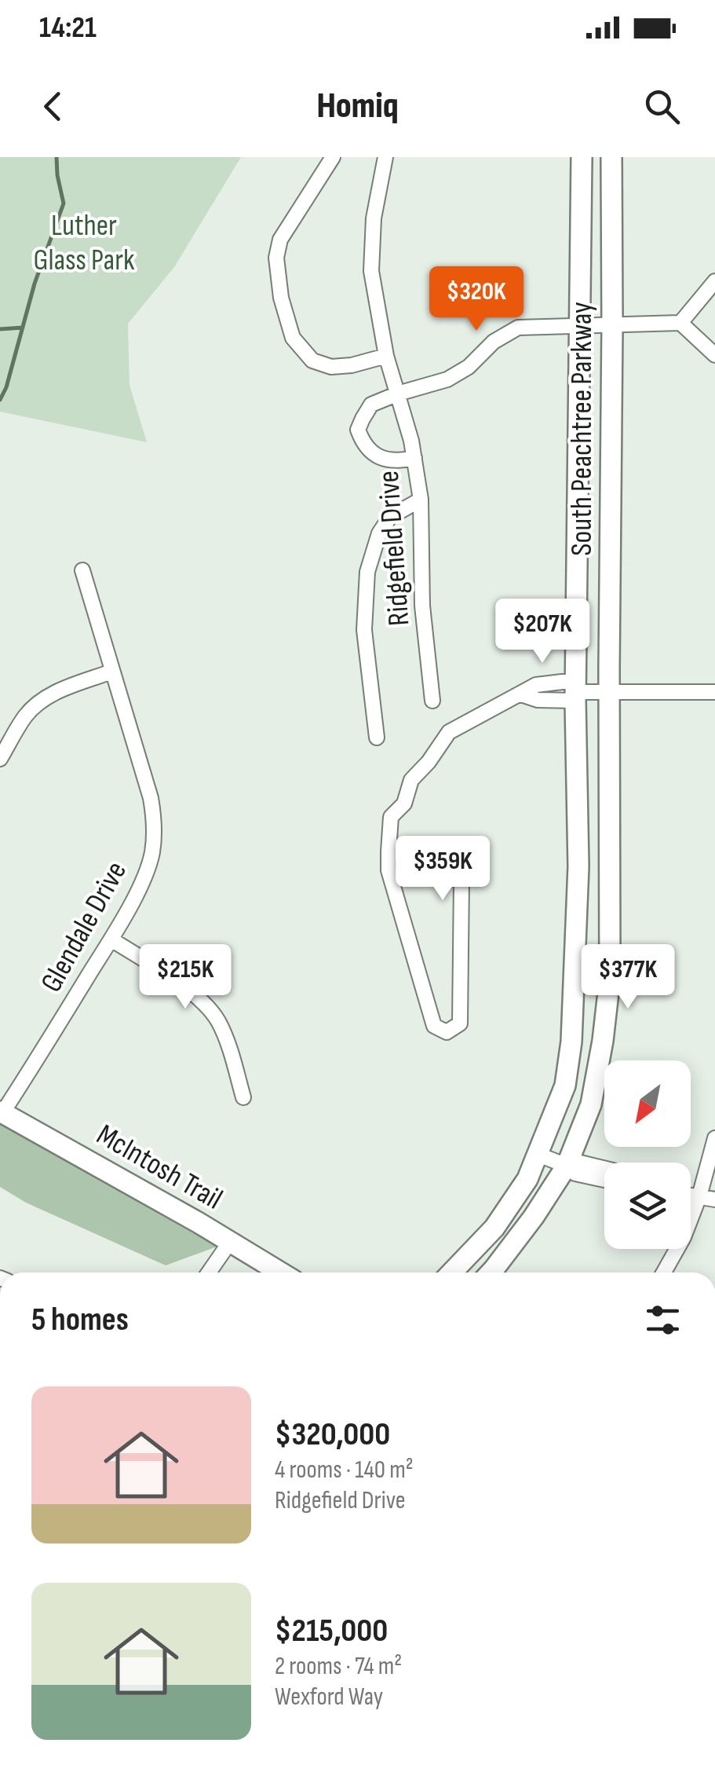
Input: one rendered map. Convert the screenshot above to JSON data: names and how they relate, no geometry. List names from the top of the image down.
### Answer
{
  "streets": {
    "main road": ["South Peachtree Parkway", "McIntosh Trail"],
    "street": ["Ridgefield Drive", "Glendale Drive"]
  },
  "crossings": [
    ["Glendale Drive", "McIntosh Trail"]
  ],
  "parks": ["Luther Glass Park"],
  "north": "bottom left",
  "page": {
    "status": "14:21",
    "header": "Homiq",
    "price": [
      "$320K",
      "$207K",
      "$359K",
      "$215K",
      "$377K"
    ],
    "heading": "5 homes",
    "list": [
      {
        "name": "$320,000",
        "note": "4 rooms · 140 m² · Ridgefield Drive"
      },
      {
        "name": "$215,000",
        "note": "2 rooms · 74 m² · Wexford Way"
      }
    ]
  }
}
